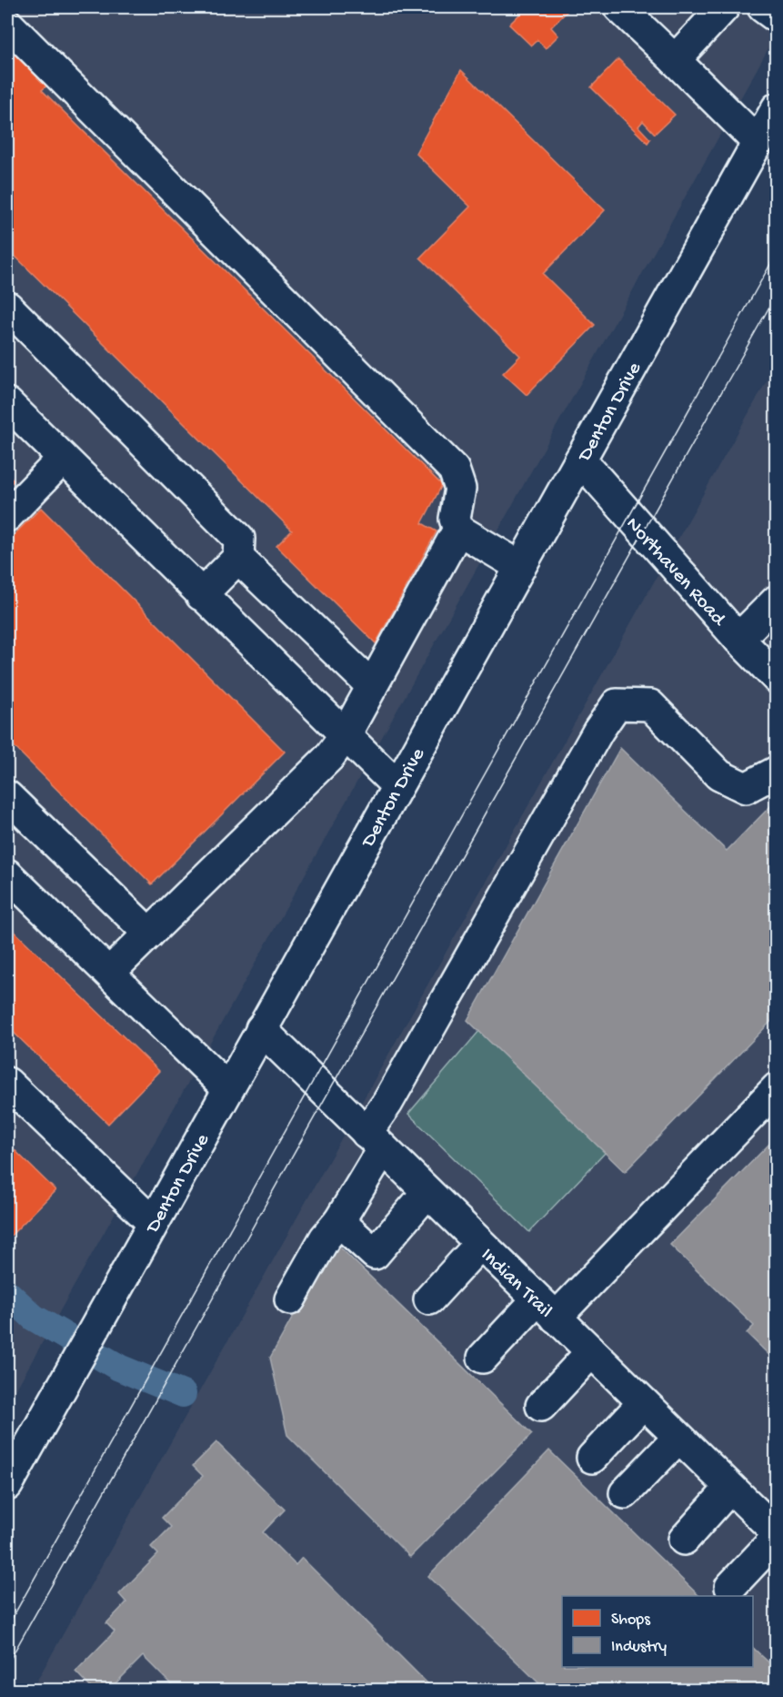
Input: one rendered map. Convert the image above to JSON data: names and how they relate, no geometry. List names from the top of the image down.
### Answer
{
  "streets": {
    "street": ["Denton Drive", "Northaven Road", "Indian Trail"]
  },
  "crossings": [
    ["Denton Drive", "Northaven Road"],
    ["Denton Drive", "Indian Trail"]
  ],
  "legend": ["Shops", "Industry"]
}
